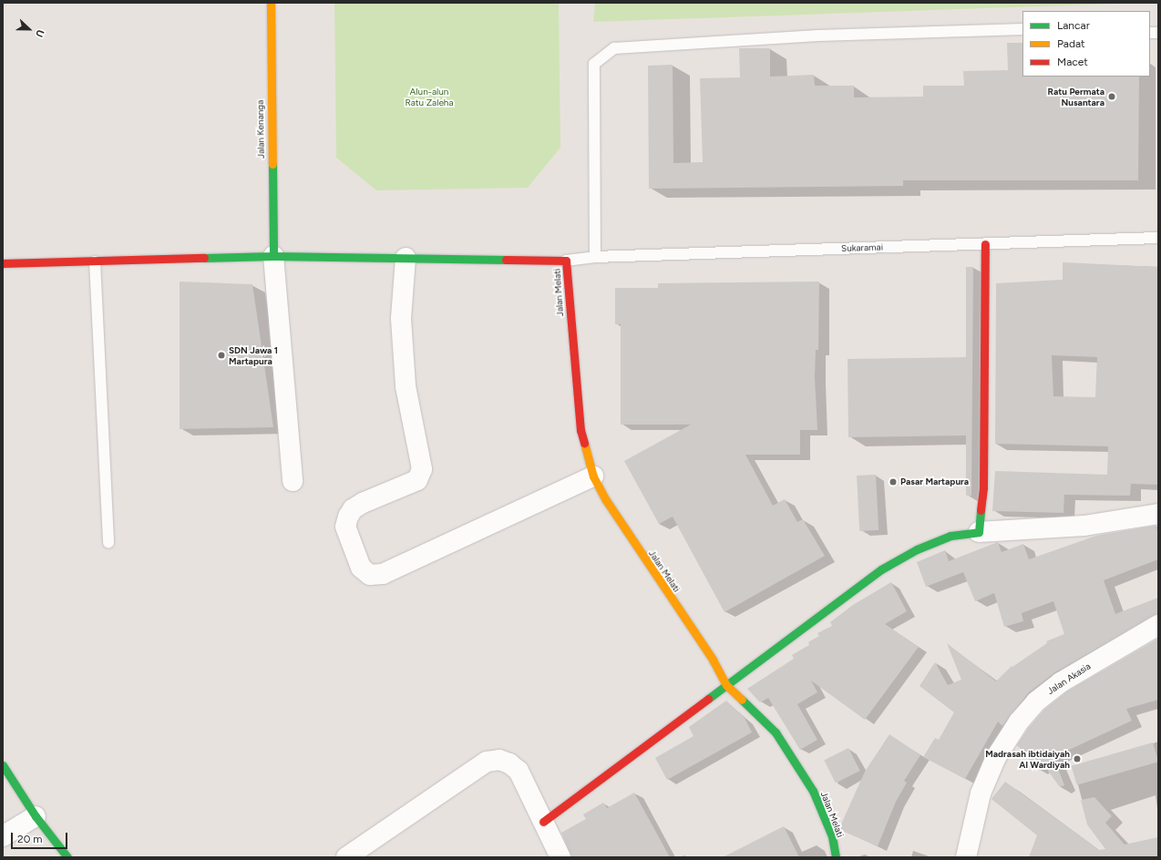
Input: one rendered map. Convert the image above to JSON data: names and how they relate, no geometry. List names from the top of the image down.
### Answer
{
  "streets": {
    "main road": ["Jalan Kenanga", "Jalan Melati"],
    "street": ["Jalan Akasia"],
    "lane": ["Sukaramai"]
  },
  "crossings": [
    ["Sukaramai", "Jalan Melati"]
  ],
  "parks": ["Alun-alun Ratu Zaleha"],
  "places": [
    "Ratu Permata Nusantara",
    "SDN Jawa 1 Martapura",
    "Pasar Martapura",
    "Madrasah ibtidaiyah Al Wardiyah"
  ],
  "legend": ["Lancar", "Padat", "Macet"],
  "scale_bar": "20 m",
  "north": "right"
}
